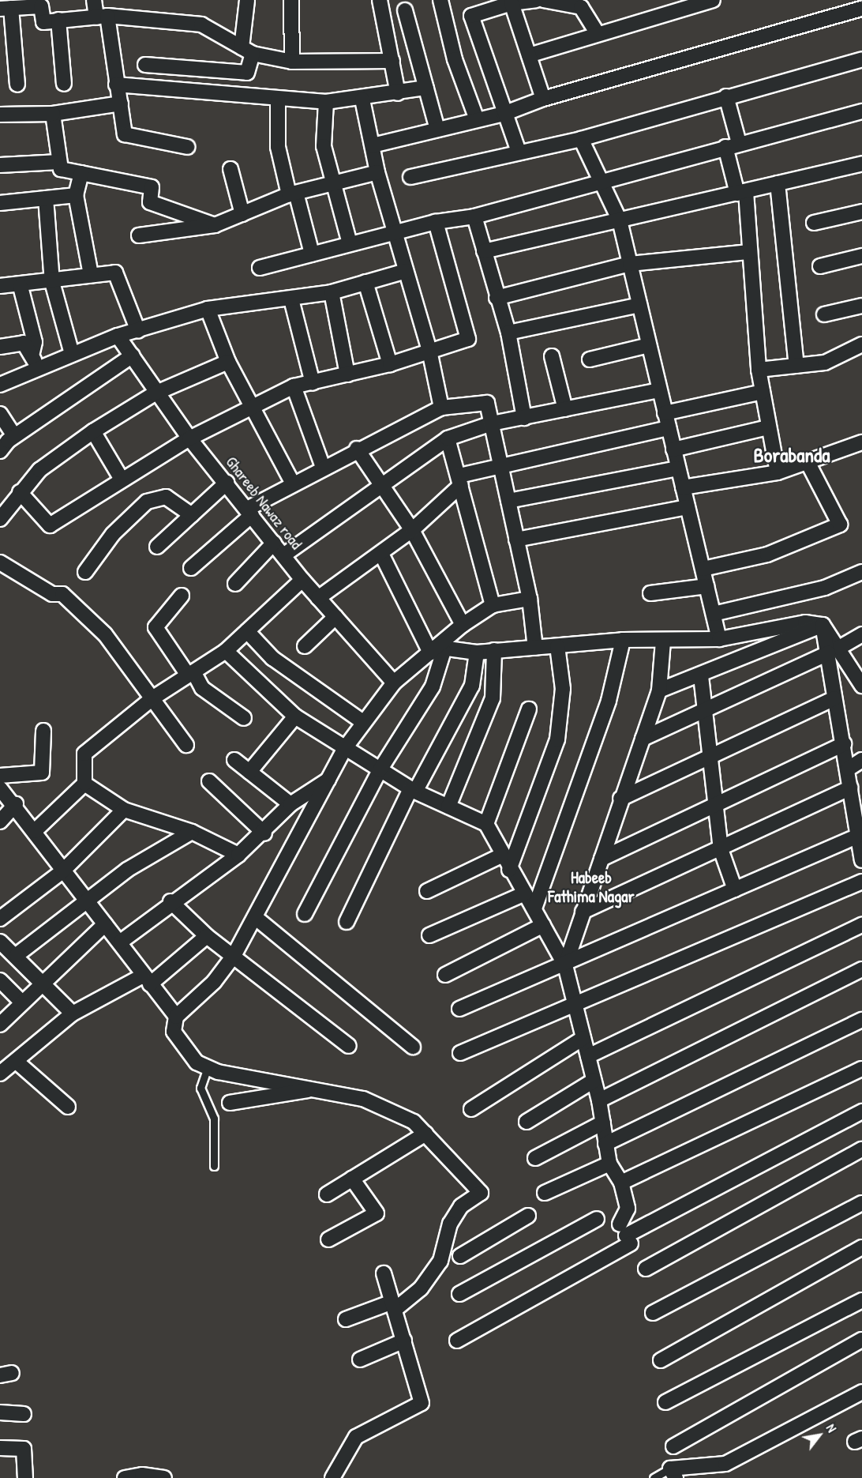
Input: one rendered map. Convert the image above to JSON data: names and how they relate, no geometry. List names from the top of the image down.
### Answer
{
  "streets": {
    "street": ["Ghareeb Nawaz road"]
  },
  "districts": ["Borabanda", "Habeeb Fathima Nagar"],
  "north": "top right"
}
